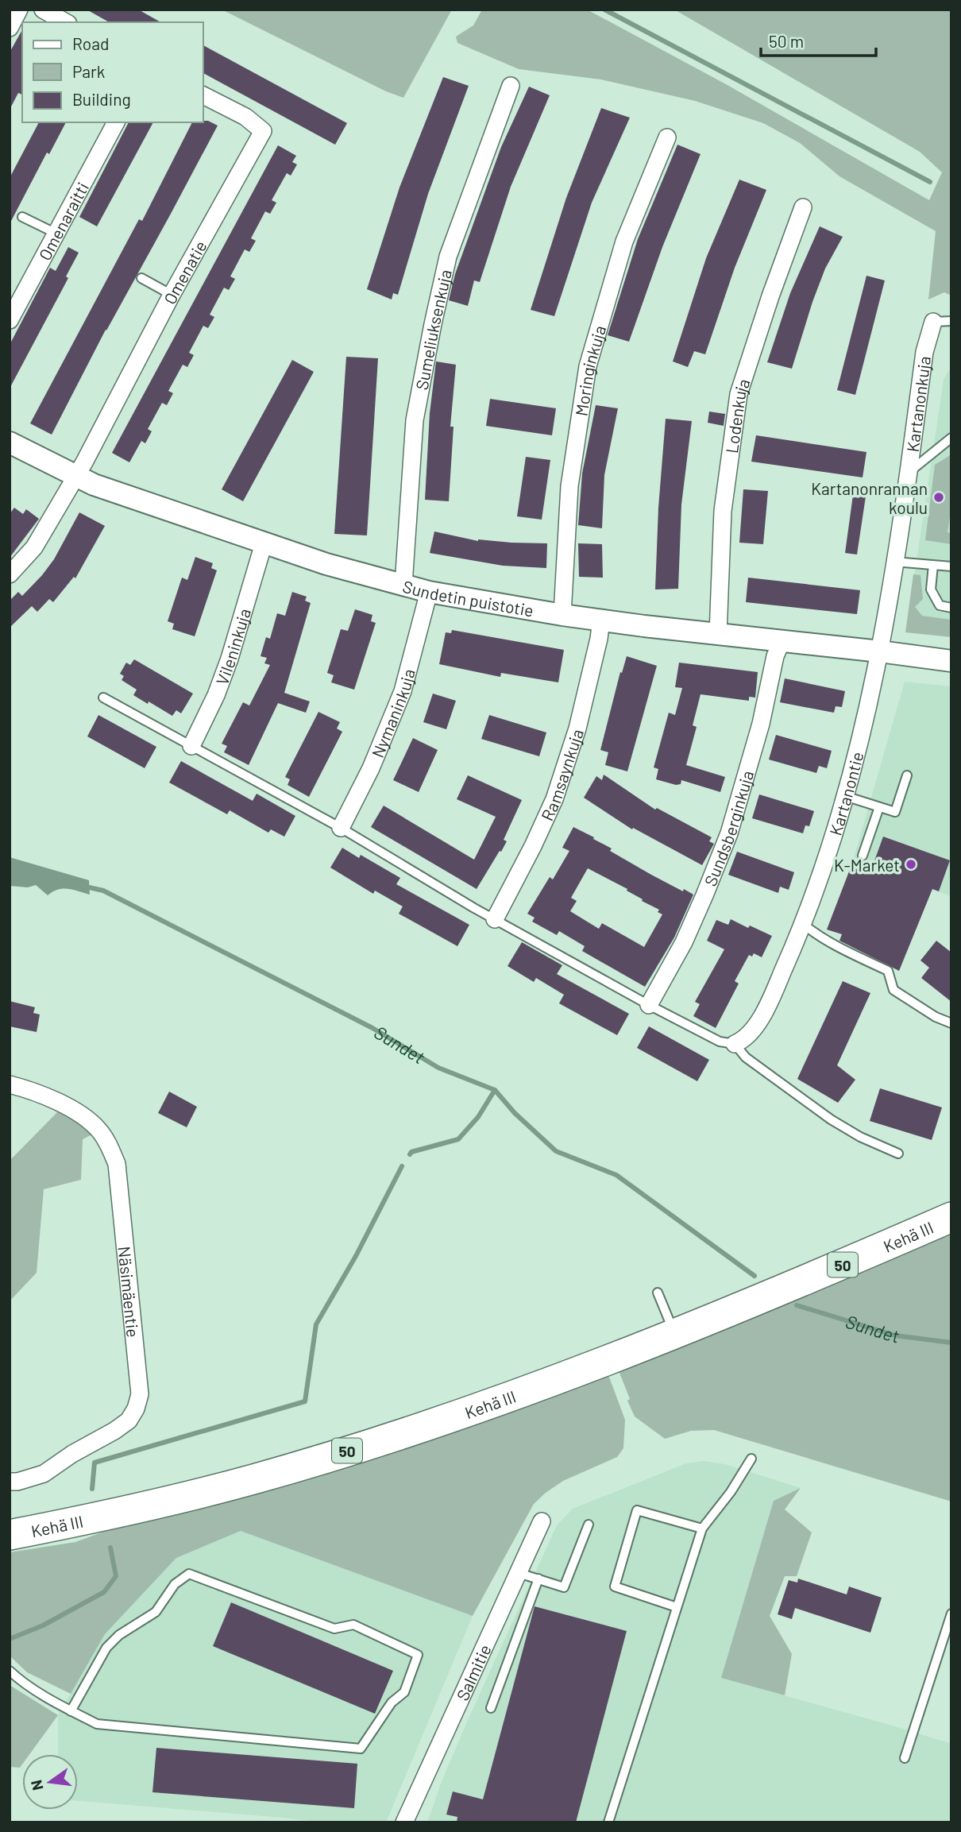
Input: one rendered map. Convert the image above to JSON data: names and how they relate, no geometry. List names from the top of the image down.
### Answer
{
  "streets": {
    "highway": ["Kehä III", "50"],
    "street": [
      "Omenaraitti",
      "Omenatie",
      "Sumeliuksenkuja",
      "Moringinkuja",
      "Kartanonkuja",
      "Lodenkuja",
      "Sundetin puistotie",
      "Vileninkuja",
      "Nymaninkuja",
      "Ramsaynkuja",
      "Kartanontie",
      "Sundsberginkuja",
      "Näsimäentie",
      "Salmitie"
    ]
  },
  "crossings": [
    ["Omenatie", "Sundetin puistotie"],
    ["Sumeliuksenkuja", "Sundetin puistotie"],
    ["Moringinkuja", "Sundetin puistotie"],
    ["Kartanonkuja", "Sundetin puistotie"],
    ["Kartanonkuja", "Kartanontie"],
    ["Lodenkuja", "Sundetin puistotie"],
    ["Sundetin puistotie", "Vileninkuja"],
    ["Sundetin puistotie", "Nymaninkuja"],
    ["Sundetin puistotie", "Ramsaynkuja"],
    ["Sundetin puistotie", "Kartanontie"],
    ["Sundetin puistotie", "Sundsberginkuja"]
  ],
  "water": ["Sundet"],
  "places": ["Kartanonrannan koulu", "K-Market"],
  "legend": ["Road", "Park", "Building"],
  "scale_bar": "50 m",
  "north": "left"
}
